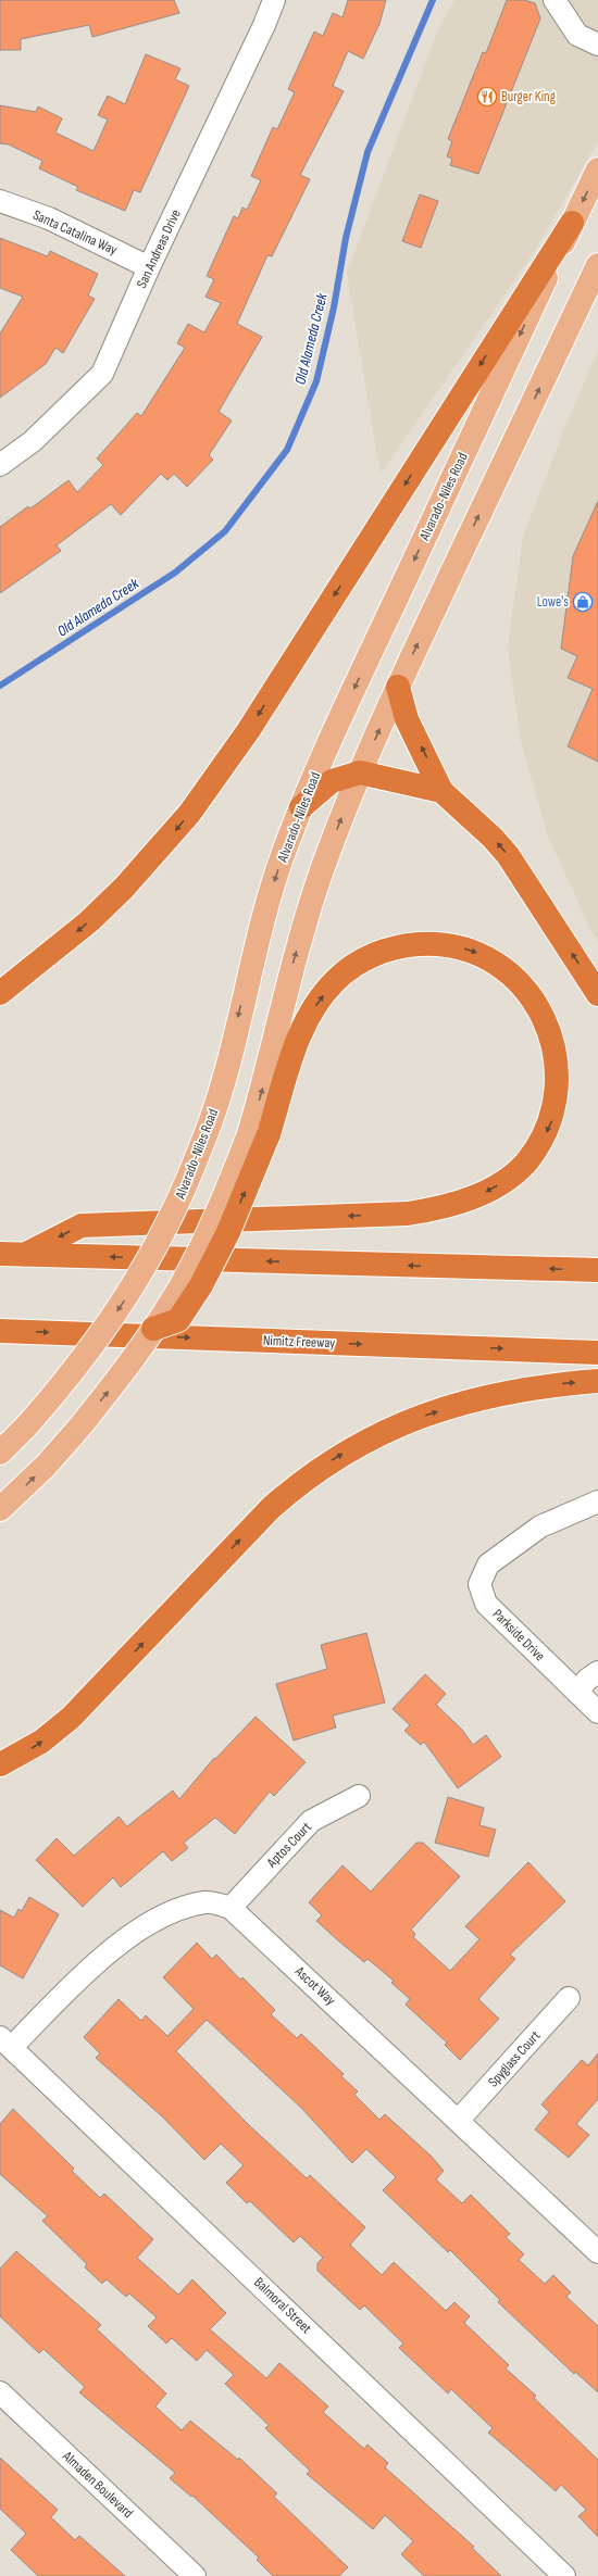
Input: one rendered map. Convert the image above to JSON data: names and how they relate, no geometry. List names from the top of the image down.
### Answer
{
  "streets": {
    "highway": ["Nimitz Freeway"],
    "main road": ["Alvarado-Niles Road"],
    "street": [
      "Santa Catalina Way",
      "San Andreas Drive",
      "Parkside Drive",
      "Aptos Court",
      "Ascot Way",
      "Spyglass Court",
      "Balmoral Street",
      "Almaden Boulevard"
    ]
  },
  "crossings": [
    ["Santa Catalina Way", "San Andreas Drive"],
    ["Aptos Court", "Ascot Way"],
    ["Ascot Way", "Spyglass Court"],
    ["Ascot Way", "Balmoral Street"]
  ],
  "water": ["Old Alameda Creek"],
  "places": {
    "restaurant": ["Burger King"],
    "shop": ["Lowe's"]
  }
}
